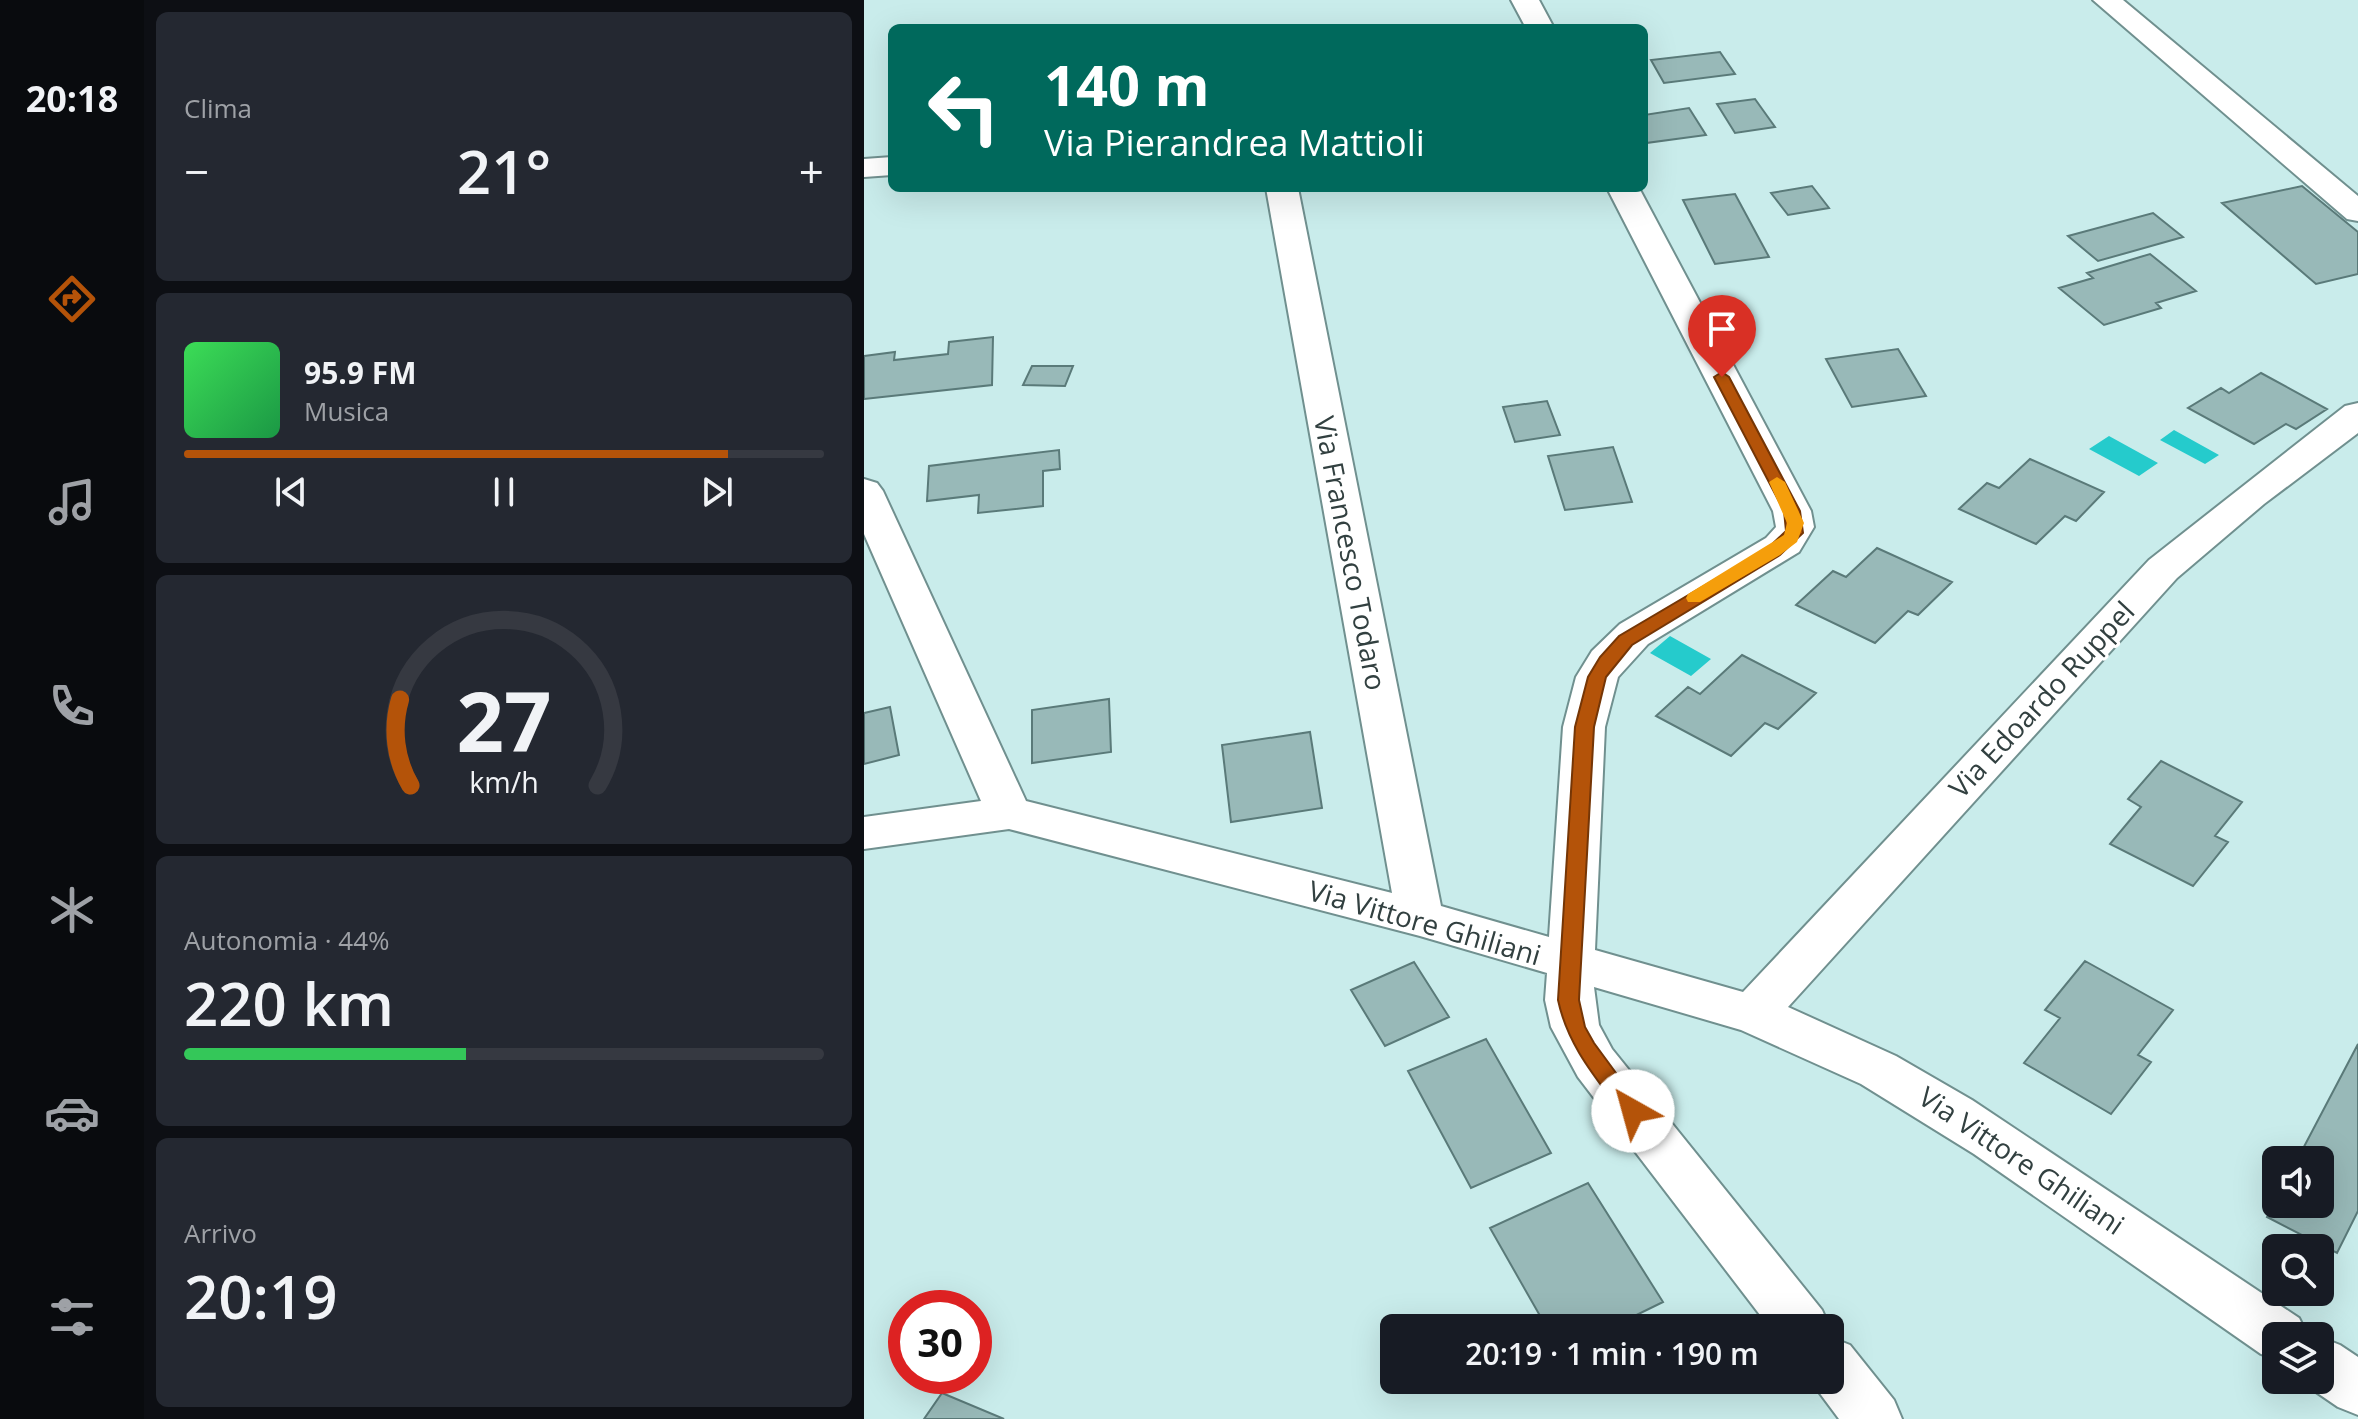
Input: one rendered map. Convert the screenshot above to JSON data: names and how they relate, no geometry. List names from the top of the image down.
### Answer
{
  "streets": {
    "street": ["Via Francesco Todaro", "Via Edoardo Ruppel", "Via Vittore Ghiliani"]
  },
  "crossings": [
    ["Via Francesco Todaro", "Via Vittore Ghiliani"],
    ["Via Edoardo Ruppel", "Via Vittore Ghiliani"]
  ],
  "page": {
    "tabs": "20:18",
    "tile": [
      "Clima",
      ["Autonomia · 44%", "220 km"],
      ["Arrivo", "20:19"]
    ],
    "turn": ["140 m", "Via Pierandrea Mattioli"],
    "heat": ["−", "21°", "+"],
    "song": ["95.9 FM", "Musica"],
    "limit": "30",
    "trip": "20:19 · 1 min · 190 m",
    "gauge": ["27", "km/h"]
  }
}
